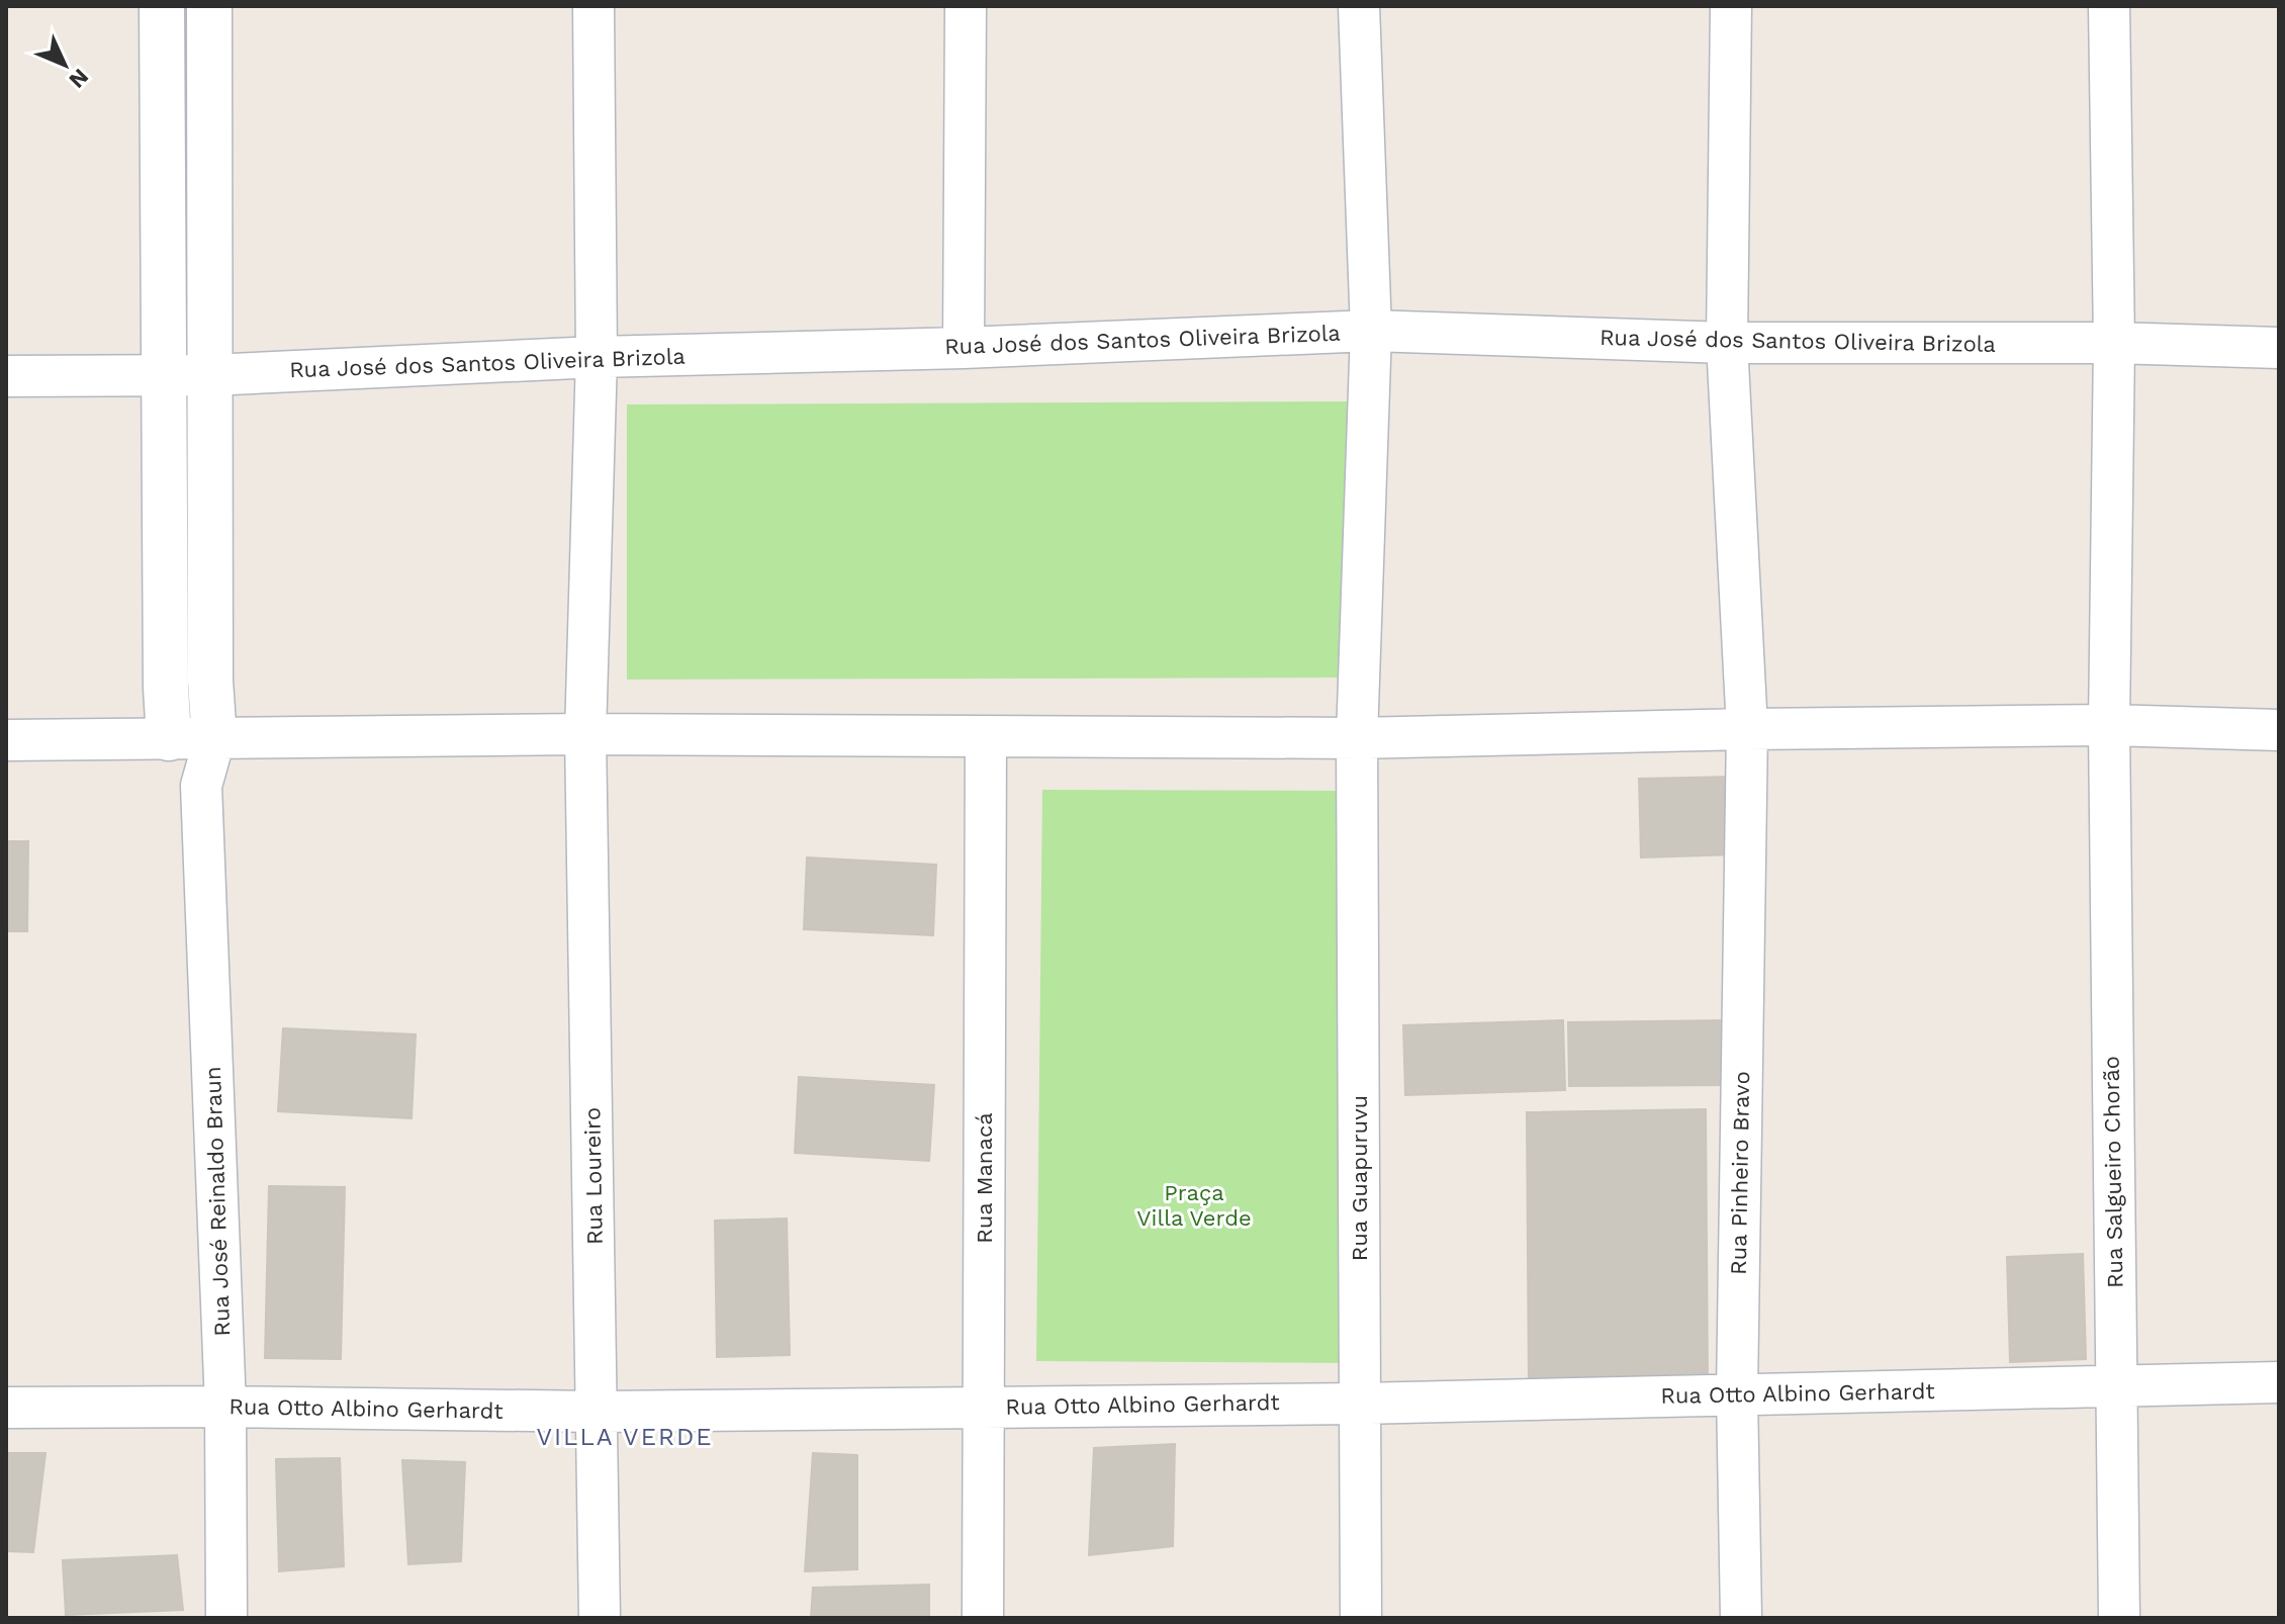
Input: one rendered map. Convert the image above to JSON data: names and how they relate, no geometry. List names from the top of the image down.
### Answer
{
  "streets": {
    "street": [
      "Rua José dos Santos Oliveira Brizola",
      "Rua Salgueiro Chorão",
      "Rua Pinheiro Bravo",
      "Rua Loureiro",
      "Rua Manacá",
      "Rua Guapuruvu",
      "Rua José Reinaldo Braun",
      "Rua Otto Albino Gerhardt"
    ]
  },
  "crossings": [
    ["Rua José dos Santos Oliveira Brizola", "Rua Salgueiro Chorão"],
    ["Rua José dos Santos Oliveira Brizola", "Rua Pinheiro Bravo"],
    ["Rua José dos Santos Oliveira Brizola", "Rua Loureiro"],
    ["Rua José dos Santos Oliveira Brizola", "Rua Guapuruvu"],
    ["Rua Salgueiro Chorão", "Rua Otto Albino Gerhardt"],
    ["Rua Pinheiro Bravo", "Rua Otto Albino Gerhardt"],
    ["Rua Loureiro", "Rua Otto Albino Gerhardt"],
    ["Rua Manacá", "Rua Otto Albino Gerhardt"],
    ["Rua Guapuruvu", "Rua Otto Albino Gerhardt"],
    ["Rua José Reinaldo Braun", "Rua Otto Albino Gerhardt"]
  ],
  "districts": ["VILLA VERDE"],
  "parks": ["Praça Villa Verde"],
  "north": "bottom right"
}
